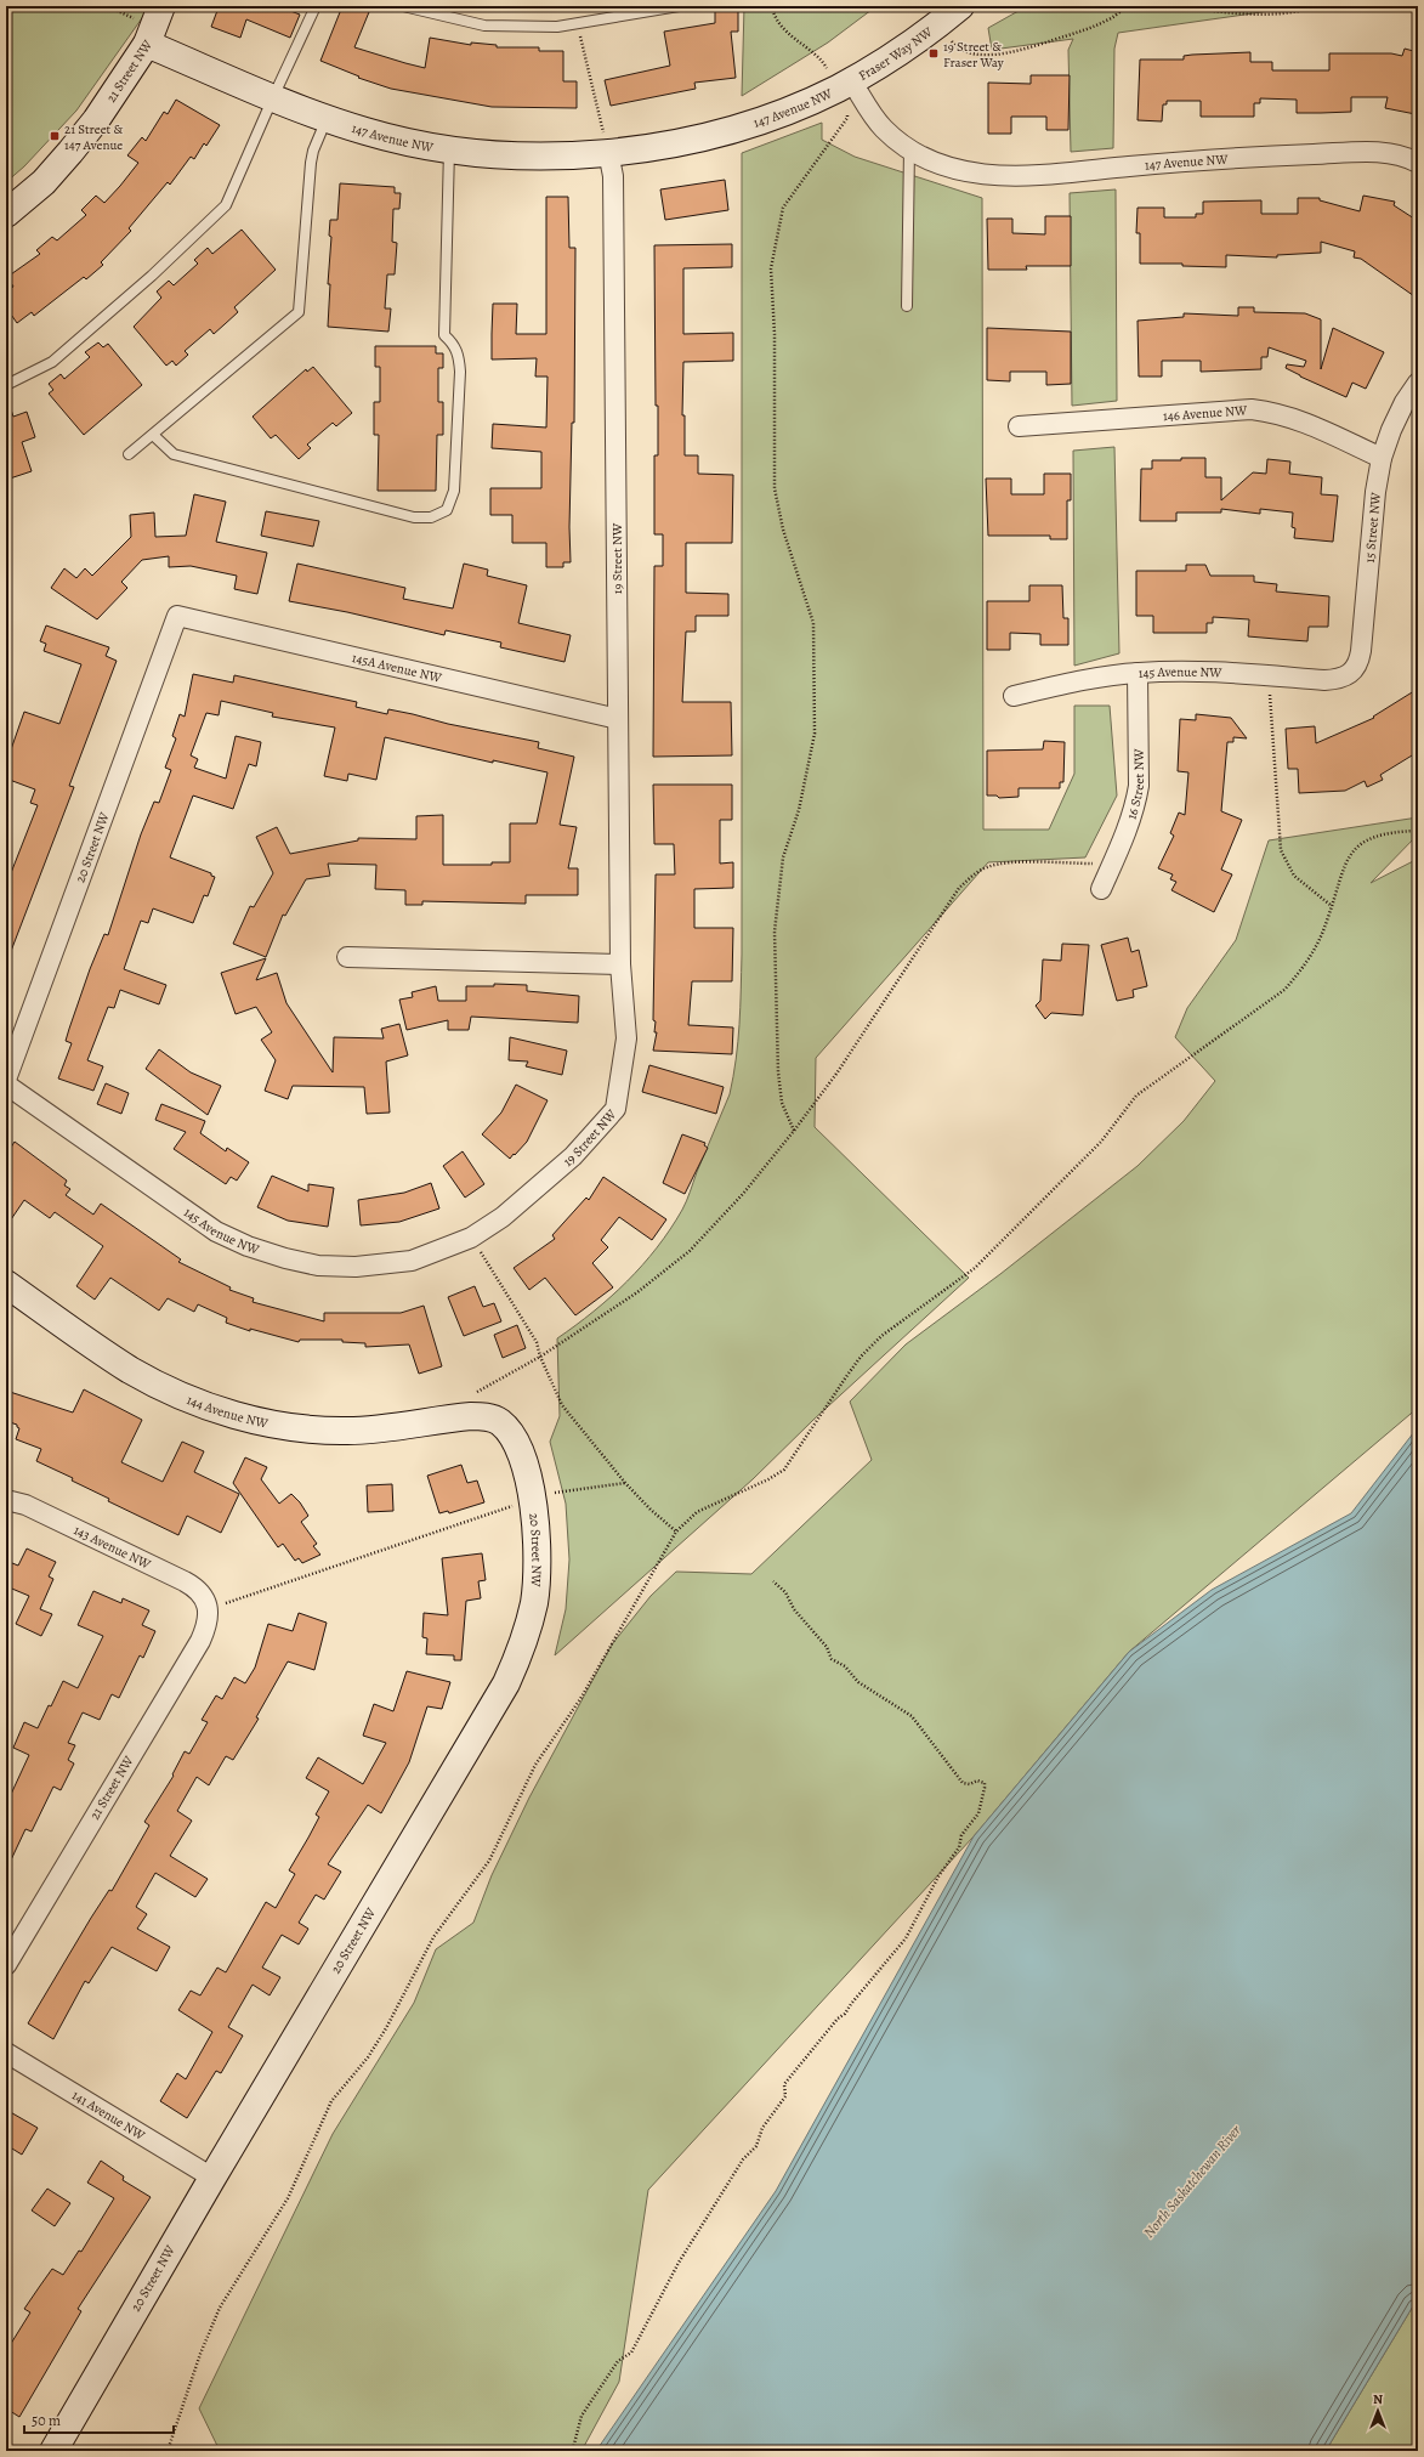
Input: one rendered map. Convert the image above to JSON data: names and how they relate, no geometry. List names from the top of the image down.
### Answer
{
  "streets": {
    "street": [
      "Fraser Way NW",
      "21 Street NW",
      "147 Avenue NW",
      "146 Avenue NW",
      "15 Street NW",
      "19 Street NW",
      "145A Avenue NW",
      "145 Avenue NW",
      "16 Street NW",
      "20 Street NW",
      "144 Avenue NW",
      "143 Avenue NW",
      "141 Avenue NW"
    ]
  },
  "crossings": [
    ["Fraser Way NW", "147 Avenue NW"],
    ["21 Street NW", "147 Avenue NW"],
    ["21 Street NW", "143 Avenue NW"],
    ["147 Avenue NW", "19 Street NW"],
    ["146 Avenue NW", "15 Street NW"],
    ["15 Street NW", "145 Avenue NW"],
    ["19 Street NW", "145A Avenue NW"],
    ["19 Street NW", "145 Avenue NW"],
    ["145A Avenue NW", "20 Street NW"],
    ["145 Avenue NW", "16 Street NW"],
    ["20 Street NW", "144 Avenue NW"],
    ["20 Street NW", "141 Avenue NW"]
  ],
  "water": ["North Saskatchewan River"],
  "places": {
    "transit": ["19 Street & Fraser Way", "21 Street & 147 Avenue"]
  },
  "scale_bar": "50 m",
  "north": "top"
}
